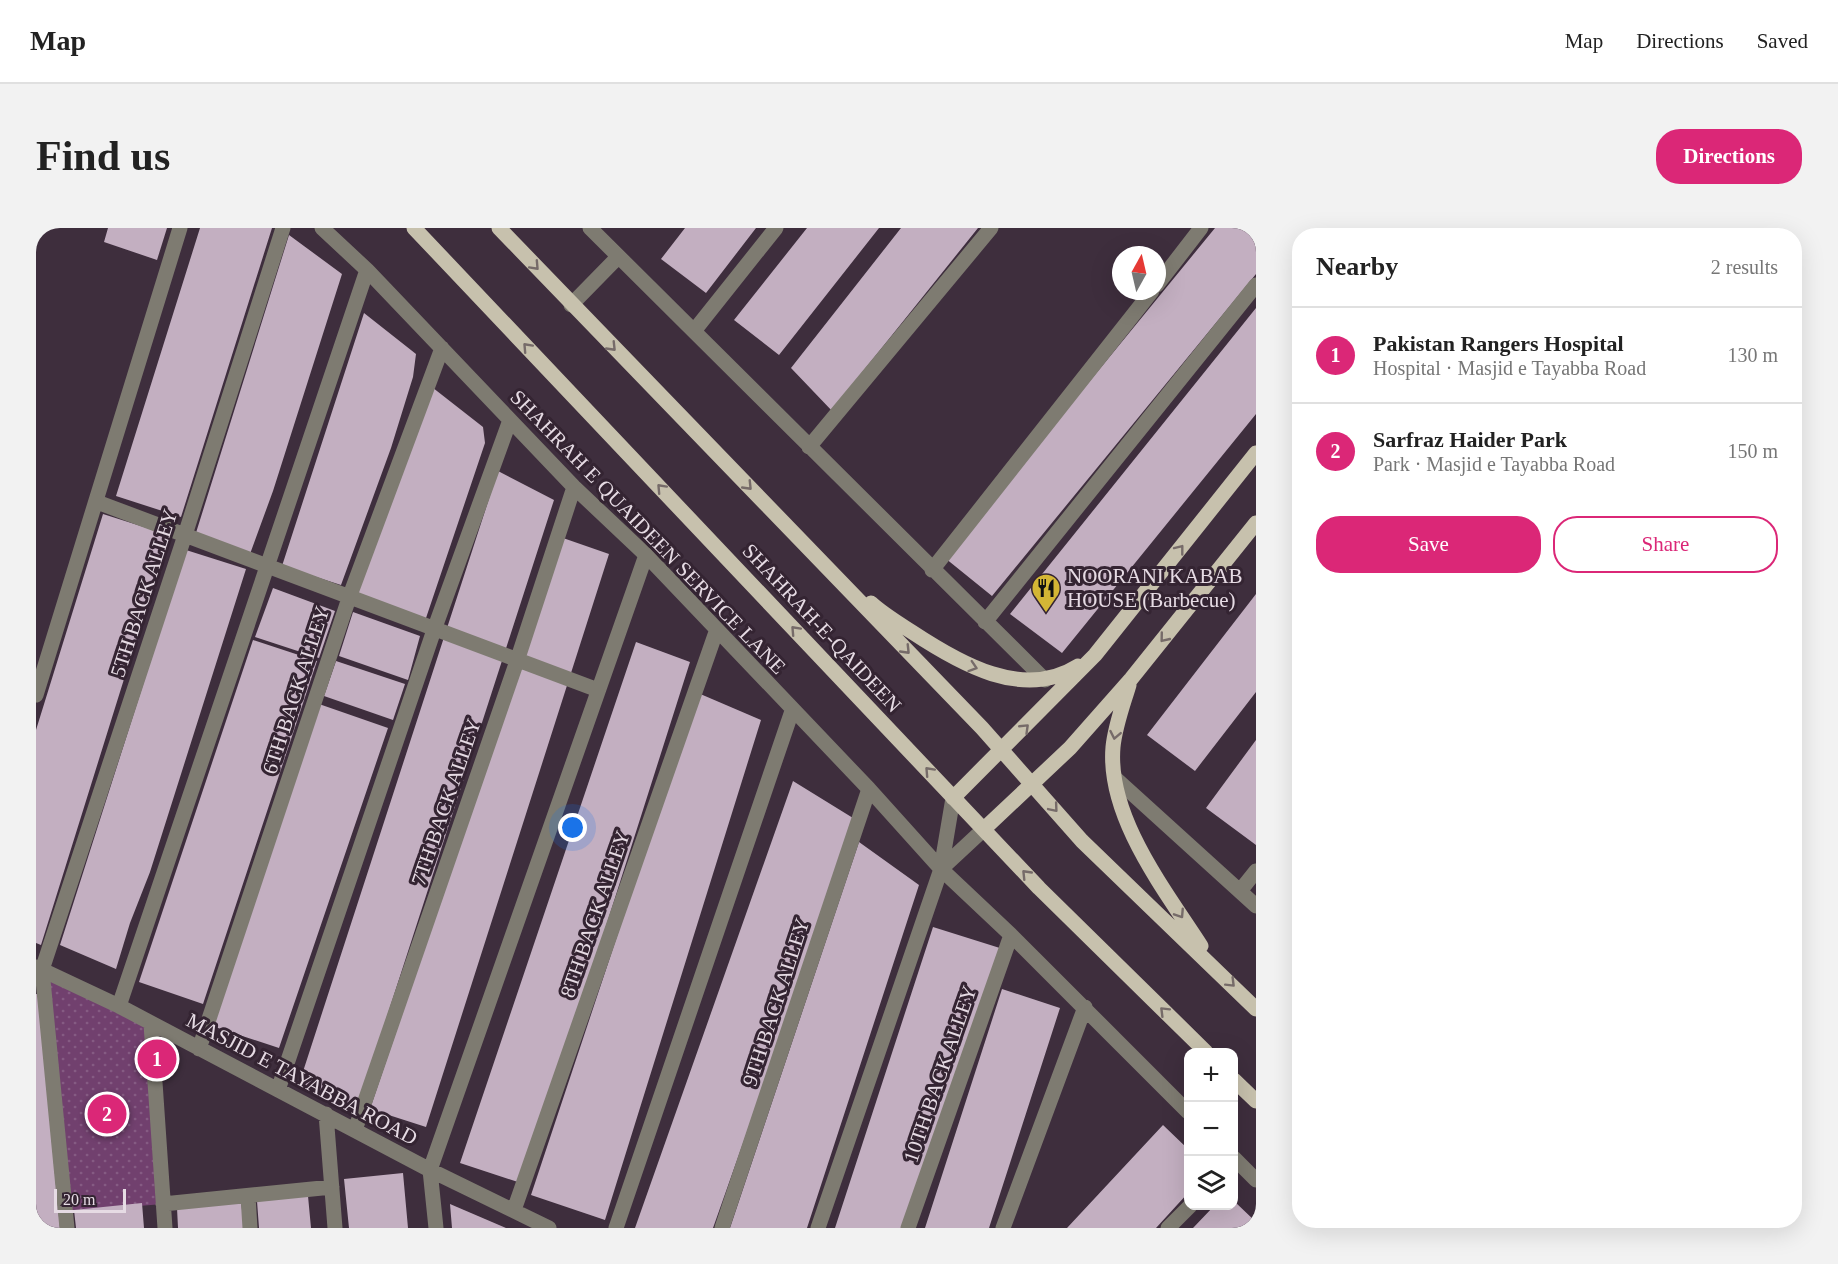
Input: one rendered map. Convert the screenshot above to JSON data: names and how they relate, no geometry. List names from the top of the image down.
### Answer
{
  "streets": {
    "main road": ["SHAHRAH-E-QAIDEEN"],
    "street": [
      "SHAHRAH E QUAIDEEN SERVICE LANE",
      "5TH BACK ALLEY",
      "6TH BACK ALLEY",
      "7TH BACK ALLEY",
      "8TH BACK ALLEY",
      "9TH BACK ALLEY",
      "10TH BACK ALLEY",
      "MASJID E TAYABBA ROAD"
    ]
  },
  "crossings": [
    ["SHAHRAH E QUAIDEEN SERVICE LANE", "6TH BACK ALLEY"],
    ["SHAHRAH E QUAIDEEN SERVICE LANE", "7TH BACK ALLEY"],
    ["SHAHRAH E QUAIDEEN SERVICE LANE", "8TH BACK ALLEY"],
    ["SHAHRAH E QUAIDEEN SERVICE LANE", "9TH BACK ALLEY"],
    ["SHAHRAH E QUAIDEEN SERVICE LANE", "10TH BACK ALLEY"],
    ["5TH BACK ALLEY", "MASJID E TAYABBA ROAD"],
    ["6TH BACK ALLEY", "MASJID E TAYABBA ROAD"],
    ["7TH BACK ALLEY", "MASJID E TAYABBA ROAD"],
    ["8TH BACK ALLEY", "MASJID E TAYABBA ROAD"]
  ],
  "places": {
    "restaurant": ["NOORANI KABAB HOUSE (Barbecue)"]
  },
  "scale_bar": "20 m",
  "north": "top",
  "page": {
    "header": "Map",
    "nav": ["Map", "Directions", "Saved"],
    "buttons": [
      "Directions",
      ["Save", "Share"]
    ],
    "title": "Find us",
    "heading": ["Nearby", "2 results"],
    "list": [
      {
        "mark": "1",
        "name": "Pakistan Rangers Hospital",
        "note": "Hospital · Masjid e Tayabba Road",
        "value": "130 m"
      },
      {
        "mark": "2",
        "name": "Sarfraz Haider Park",
        "note": "Park · Masjid e Tayabba Road",
        "value": "150 m"
      }
    ],
    "pins": ["1", "2"],
    "map_buttons": ["+", "−"],
    "scale": "20 m"
  }
}
